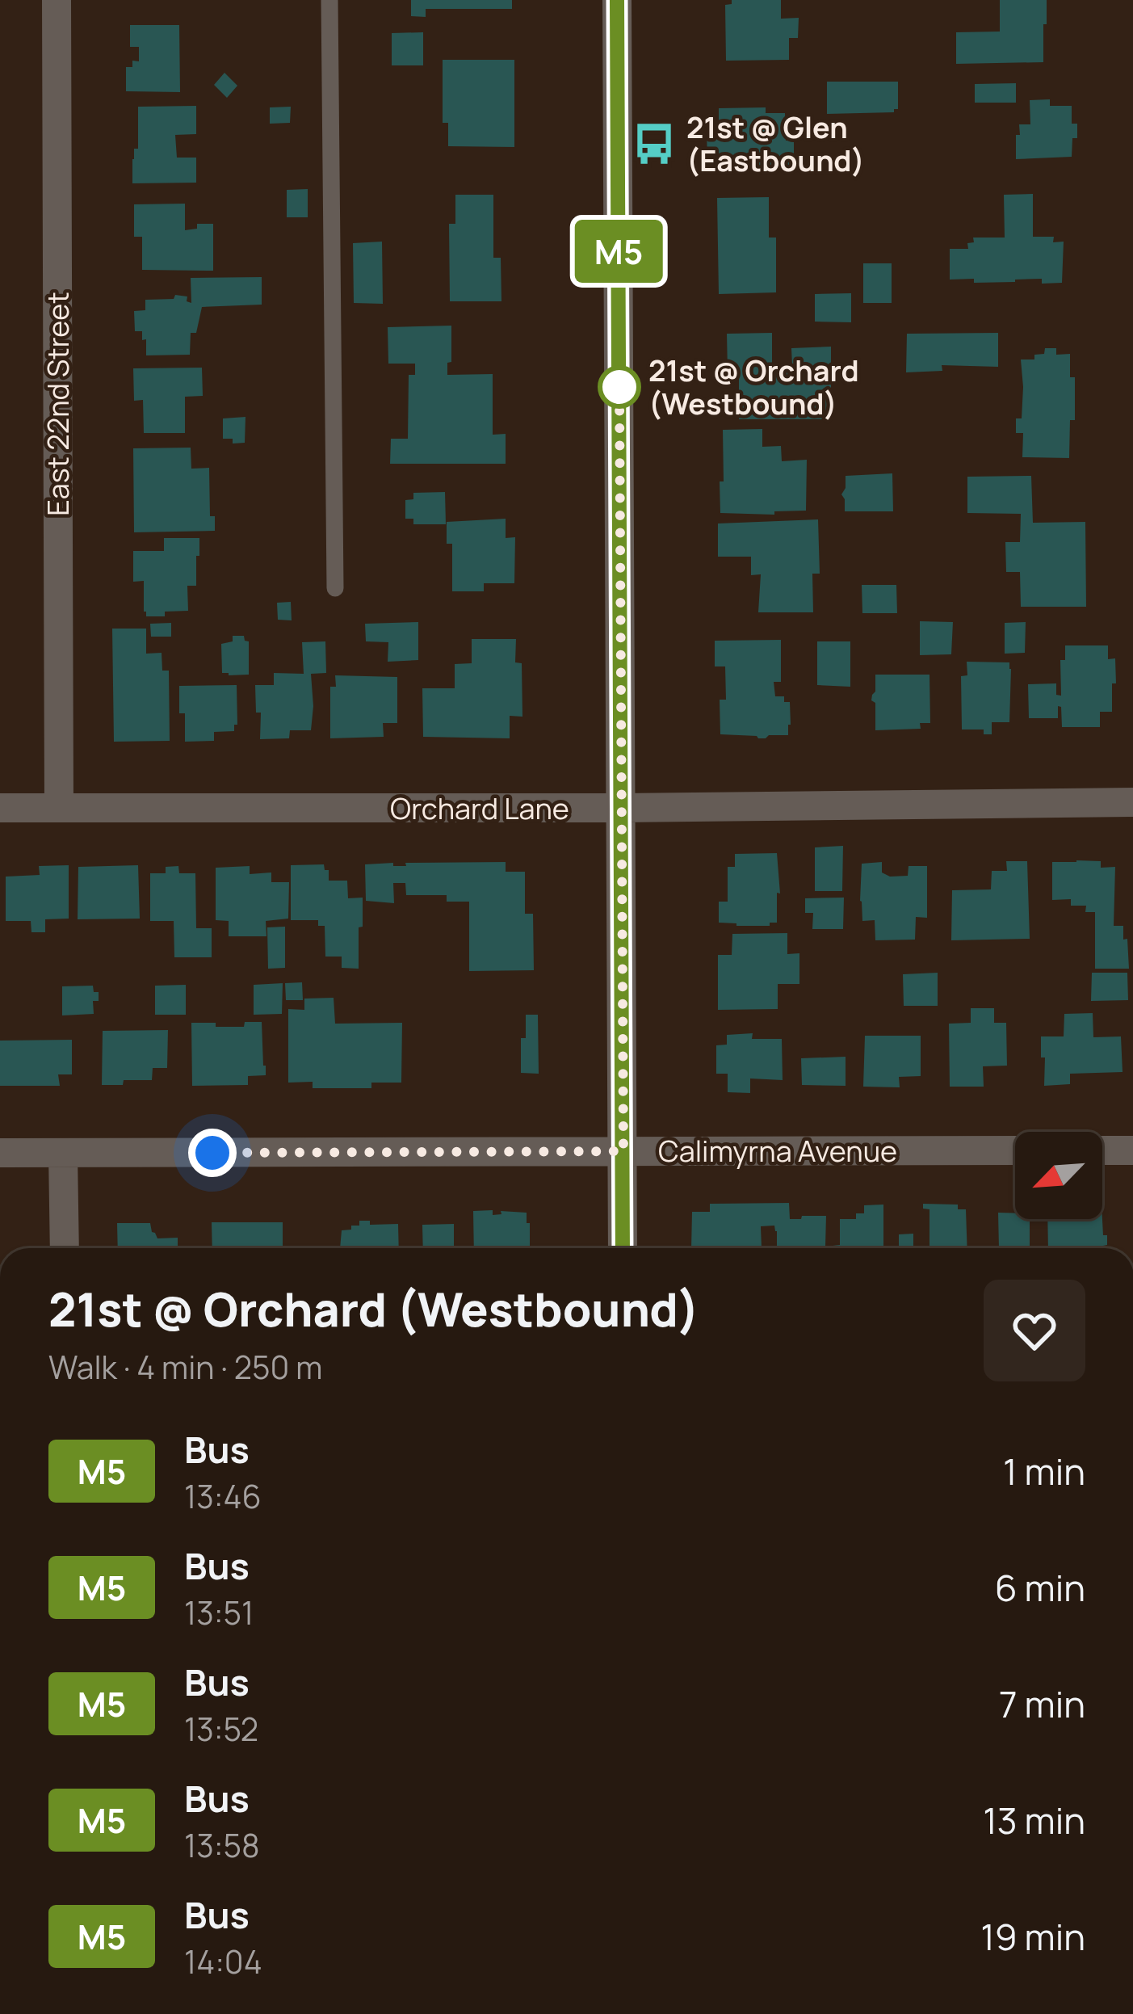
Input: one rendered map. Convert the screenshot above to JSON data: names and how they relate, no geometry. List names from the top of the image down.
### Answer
{
  "streets": {
    "street": ["East 22nd Street", "Orchard Lane", "Calimyrna Avenue"]
  },
  "crossings": [
    ["East 22nd Street", "Orchard Lane"]
  ],
  "places": {
    "bus stop": ["21st @ Glen (Eastbound)"],
    "other": ["21st @ Orchard (Westbound)"]
  },
  "lines": ["bus line M5"],
  "north": "bottom left",
  "page": {
    "on_map": "M5",
    "heading": ["21st @ Orchard (Westbound)", "Walk · 4 min · 250 m"],
    "list": [
      {
        "mark": "M5",
        "name": "Bus",
        "note": "13:46",
        "value": "1 min"
      },
      {
        "mark": "M5",
        "name": "Bus",
        "note": "13:51",
        "value": "6 min"
      },
      {
        "mark": "M5",
        "name": "Bus",
        "note": "13:52",
        "value": "7 min"
      },
      {
        "mark": "M5",
        "name": "Bus",
        "note": "13:58",
        "value": "13 min"
      },
      {
        "mark": "M5",
        "name": "Bus",
        "note": "14:04",
        "value": "19 min"
      }
    ]
  }
}
